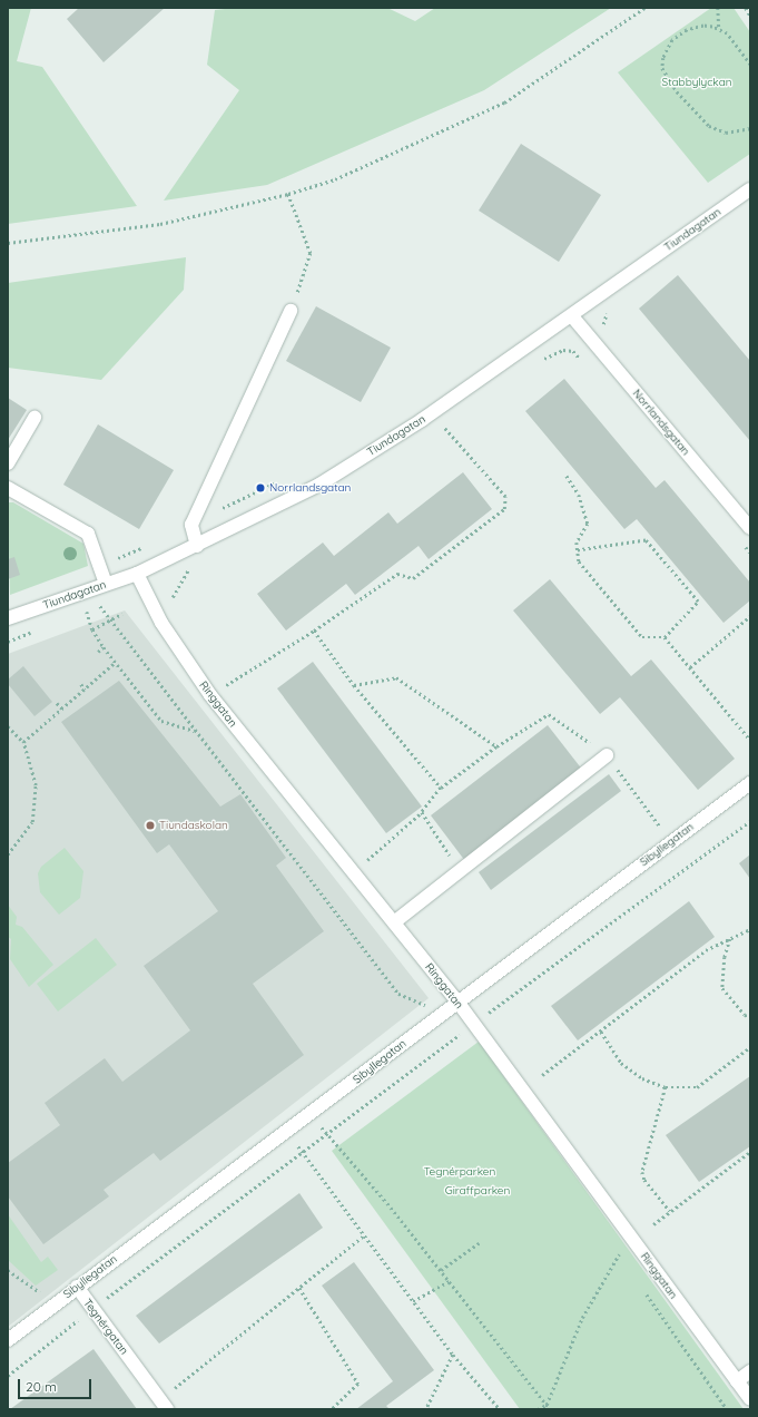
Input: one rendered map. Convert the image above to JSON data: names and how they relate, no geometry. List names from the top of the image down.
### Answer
{
  "streets": {
    "street": [
      "Tiundagatan",
      "Norrlandsgatan",
      "Ringgatan",
      "Sibyllegatan",
      "Tegnérgatan"
    ]
  },
  "crossings": [
    ["Tiundagatan", "Norrlandsgatan"],
    ["Tiundagatan", "Ringgatan"],
    ["Ringgatan", "Sibyllegatan"],
    ["Sibyllegatan", "Tegnérgatan"]
  ],
  "parks": ["Stabbylyckan", "Tegnérparken", "Giraffparken"],
  "places": ["Norrlandsgatan", "Tiundaskolan"],
  "scale_bar": "20 m"
}
